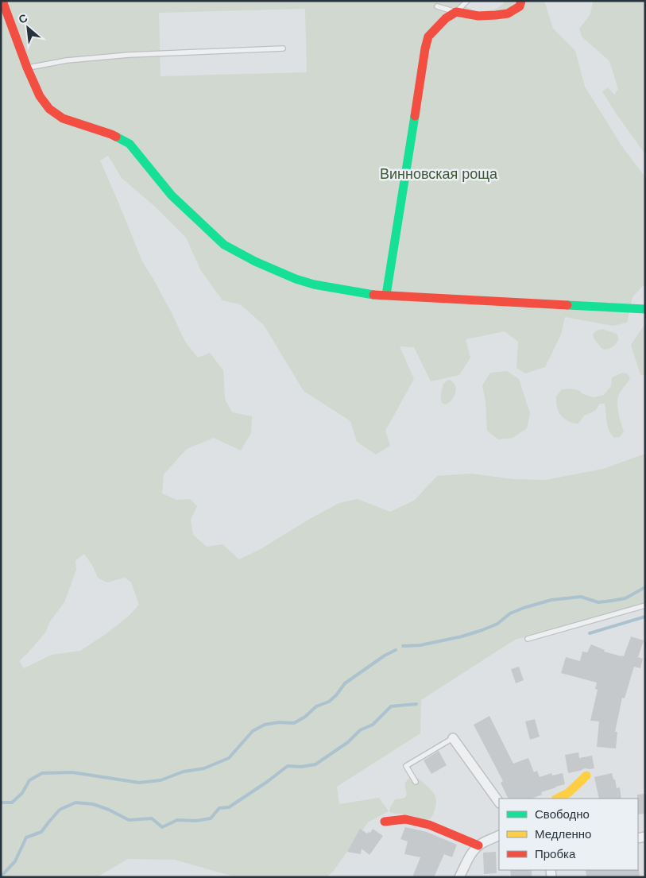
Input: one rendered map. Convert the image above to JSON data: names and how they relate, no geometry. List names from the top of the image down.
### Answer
{
  "parks": ["Винновская роща"],
  "legend": ["Свободно", "Медленно", "Пробка"],
  "north": "top left"
}
